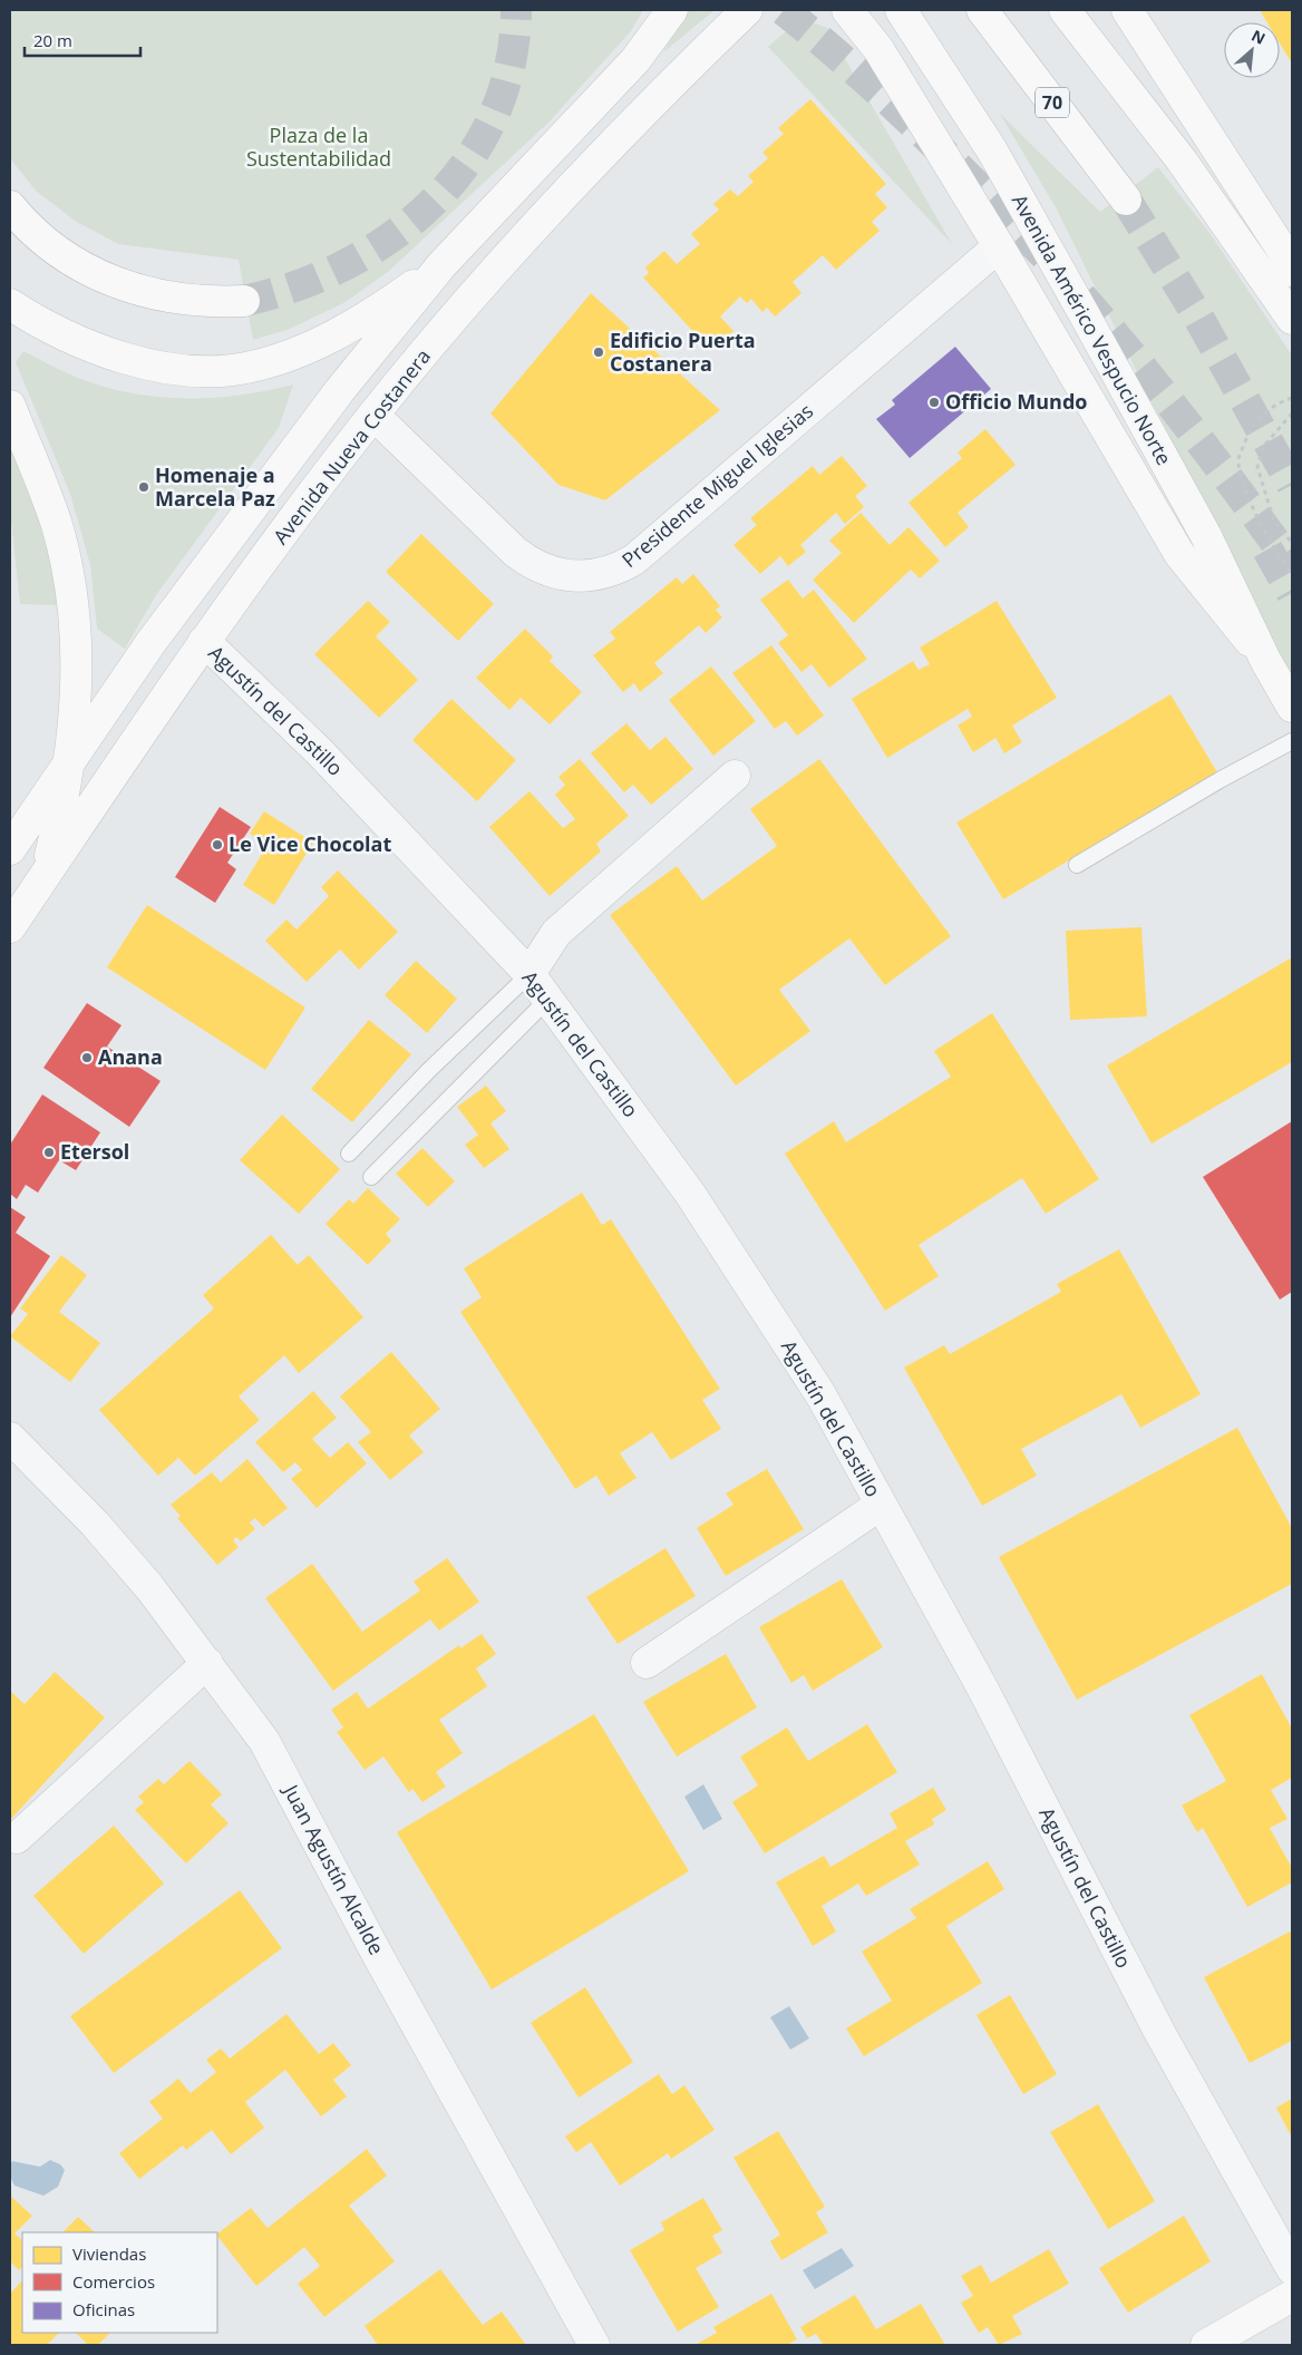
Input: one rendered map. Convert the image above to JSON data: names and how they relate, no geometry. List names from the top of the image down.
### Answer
{
  "streets": {
    "main road": ["70", "Avenida Américo Vespucio Norte", "Avenida Nueva Costanera"],
    "street": ["Presidente Miguel Iglesias", "Agustín del Castillo", "Juan Agustín Alcalde"]
  },
  "crossings": [
    ["Avenida Américo Vespucio Norte", "Presidente Miguel Iglesias"],
    ["Avenida Nueva Costanera", "Presidente Miguel Iglesias"],
    ["Avenida Nueva Costanera", "Agustín del Castillo"]
  ],
  "parks": ["Plaza de la Sustentabilidad"],
  "places": [
    "Edificio Puerta Costanera",
    "Officio Mundo",
    "Homenaje a Marcela Paz",
    "Le Vice Chocolat",
    "Anana",
    "Etersol"
  ],
  "legend": ["Viviendas", "Comercios", "Oficinas"],
  "scale_bar": "20 m",
  "north": "top right"
}
